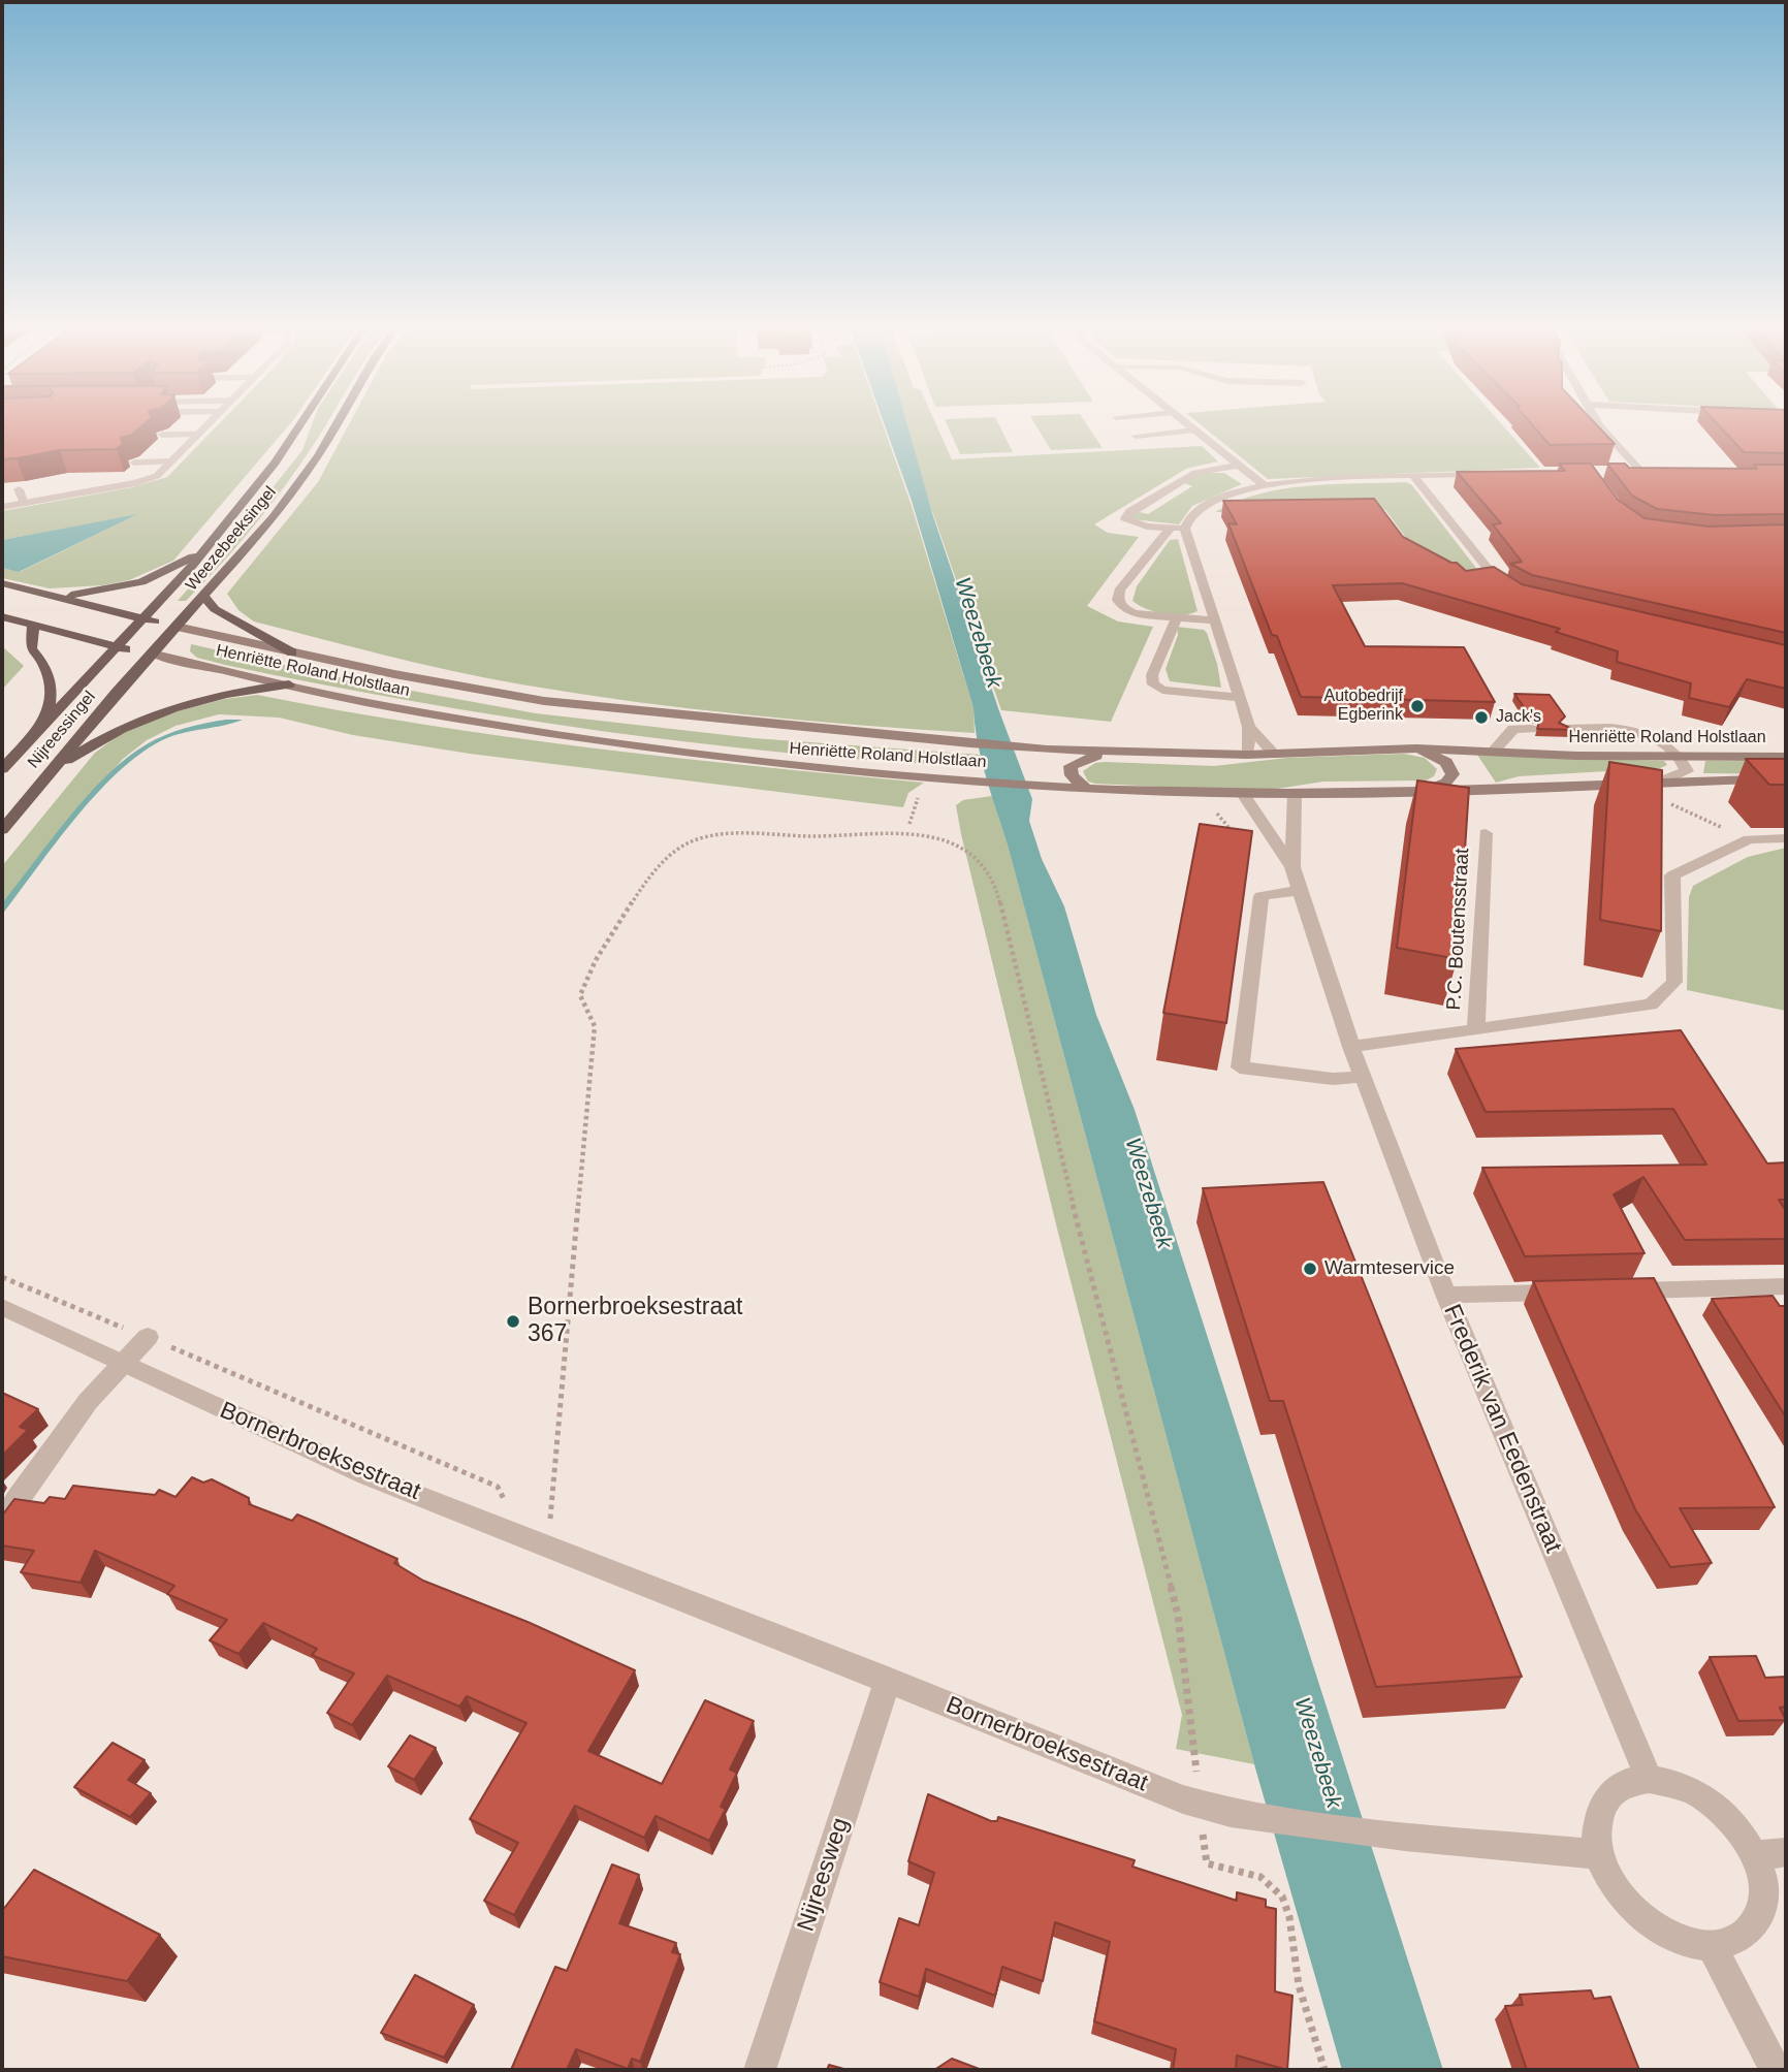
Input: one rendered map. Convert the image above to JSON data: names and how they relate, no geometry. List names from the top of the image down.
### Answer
{
  "streets": {
    "main road": ["Weezebeeksingel", "Henriëtte Roland Holstlaan", "Nijreessingel"],
    "street": [
      "P.C. Boutensstraat",
      "Frederik van Eedenstraat",
      "Bornerbroeksestraat",
      "Nijreesweg"
    ]
  },
  "crossings": [
    ["Weezebeeksingel", "Henriëtte Roland Holstlaan"],
    ["Weezebeeksingel", "Nijreessingel"],
    ["Henriëtte Roland Holstlaan", "Nijreessingel"],
    ["Henriëtte Roland Holstlaan", "Frederik van Eedenstraat"],
    ["P.C. Boutensstraat", "Frederik van Eedenstraat"],
    ["Frederik van Eedenstraat", "Bornerbroeksestraat"],
    ["Bornerbroeksestraat", "Nijreesweg"]
  ],
  "water": ["Weezebeek"],
  "places": [
    "Autobedrijf Egberink",
    "Jack's",
    "Warmteservice",
    "Bornerbroeksestraat 367"
  ]
}
